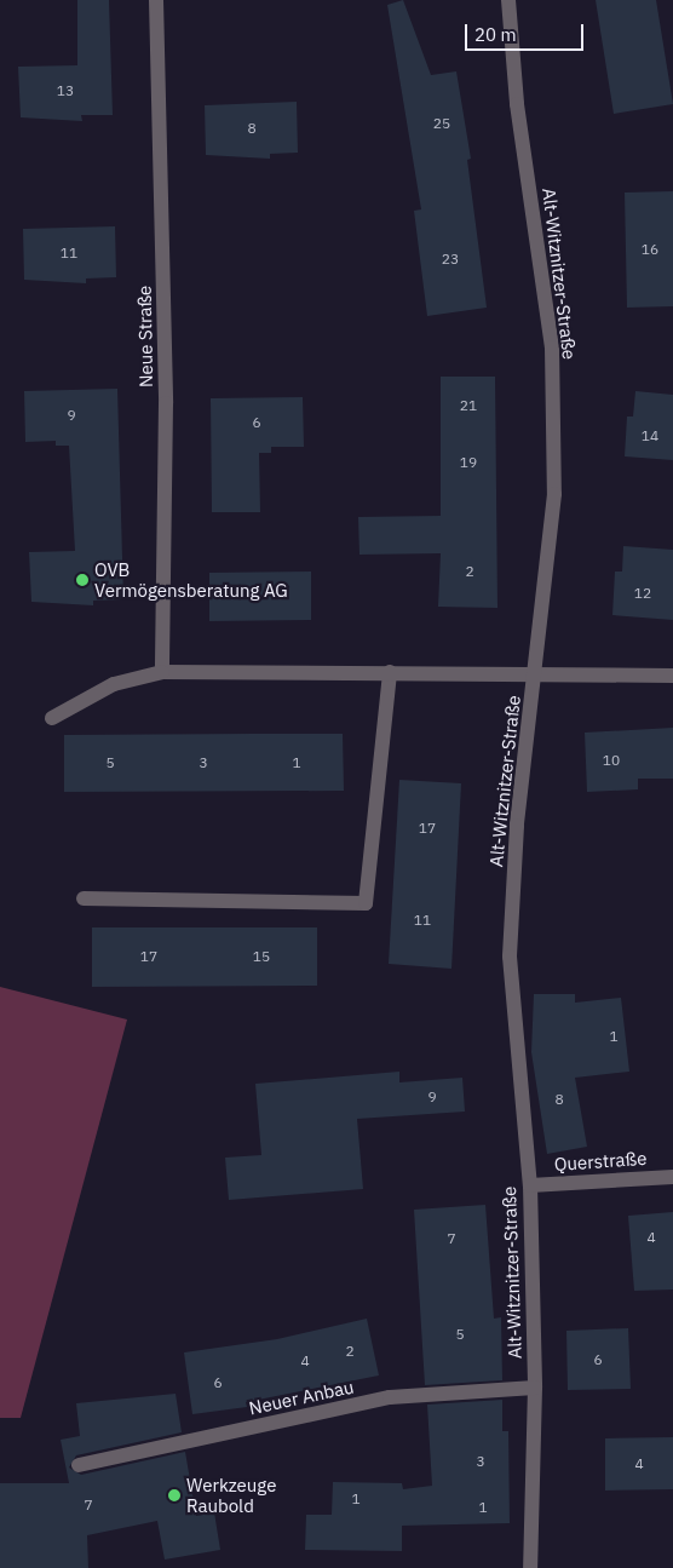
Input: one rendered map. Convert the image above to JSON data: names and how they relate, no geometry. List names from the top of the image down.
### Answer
{
  "streets": {
    "street": [
      "Alt-Witznitzer-Straße",
      "Neue Straße",
      "Querstraße",
      "Neuer Anbau"
    ]
  },
  "crossings": [
    ["Alt-Witznitzer-Straße", "Querstraße"],
    ["Alt-Witznitzer-Straße", "Neuer Anbau"]
  ],
  "places": ["OVB Vermögensberatung AG", "Werkzeuge Raubold"],
  "house_numbers": [
    "13",
    "25",
    "8",
    "16",
    "11",
    "23",
    "21",
    "9",
    "6",
    "14",
    "19",
    "2",
    "12",
    "10",
    "5",
    "3",
    "1",
    "17",
    "11",
    "17",
    "15",
    "1",
    "9",
    "8",
    "4",
    "7",
    "5",
    "2",
    "6",
    "4",
    "6",
    "3",
    "4",
    "1",
    "7",
    "1"
  ],
  "scale_bar": "20 m"
}
